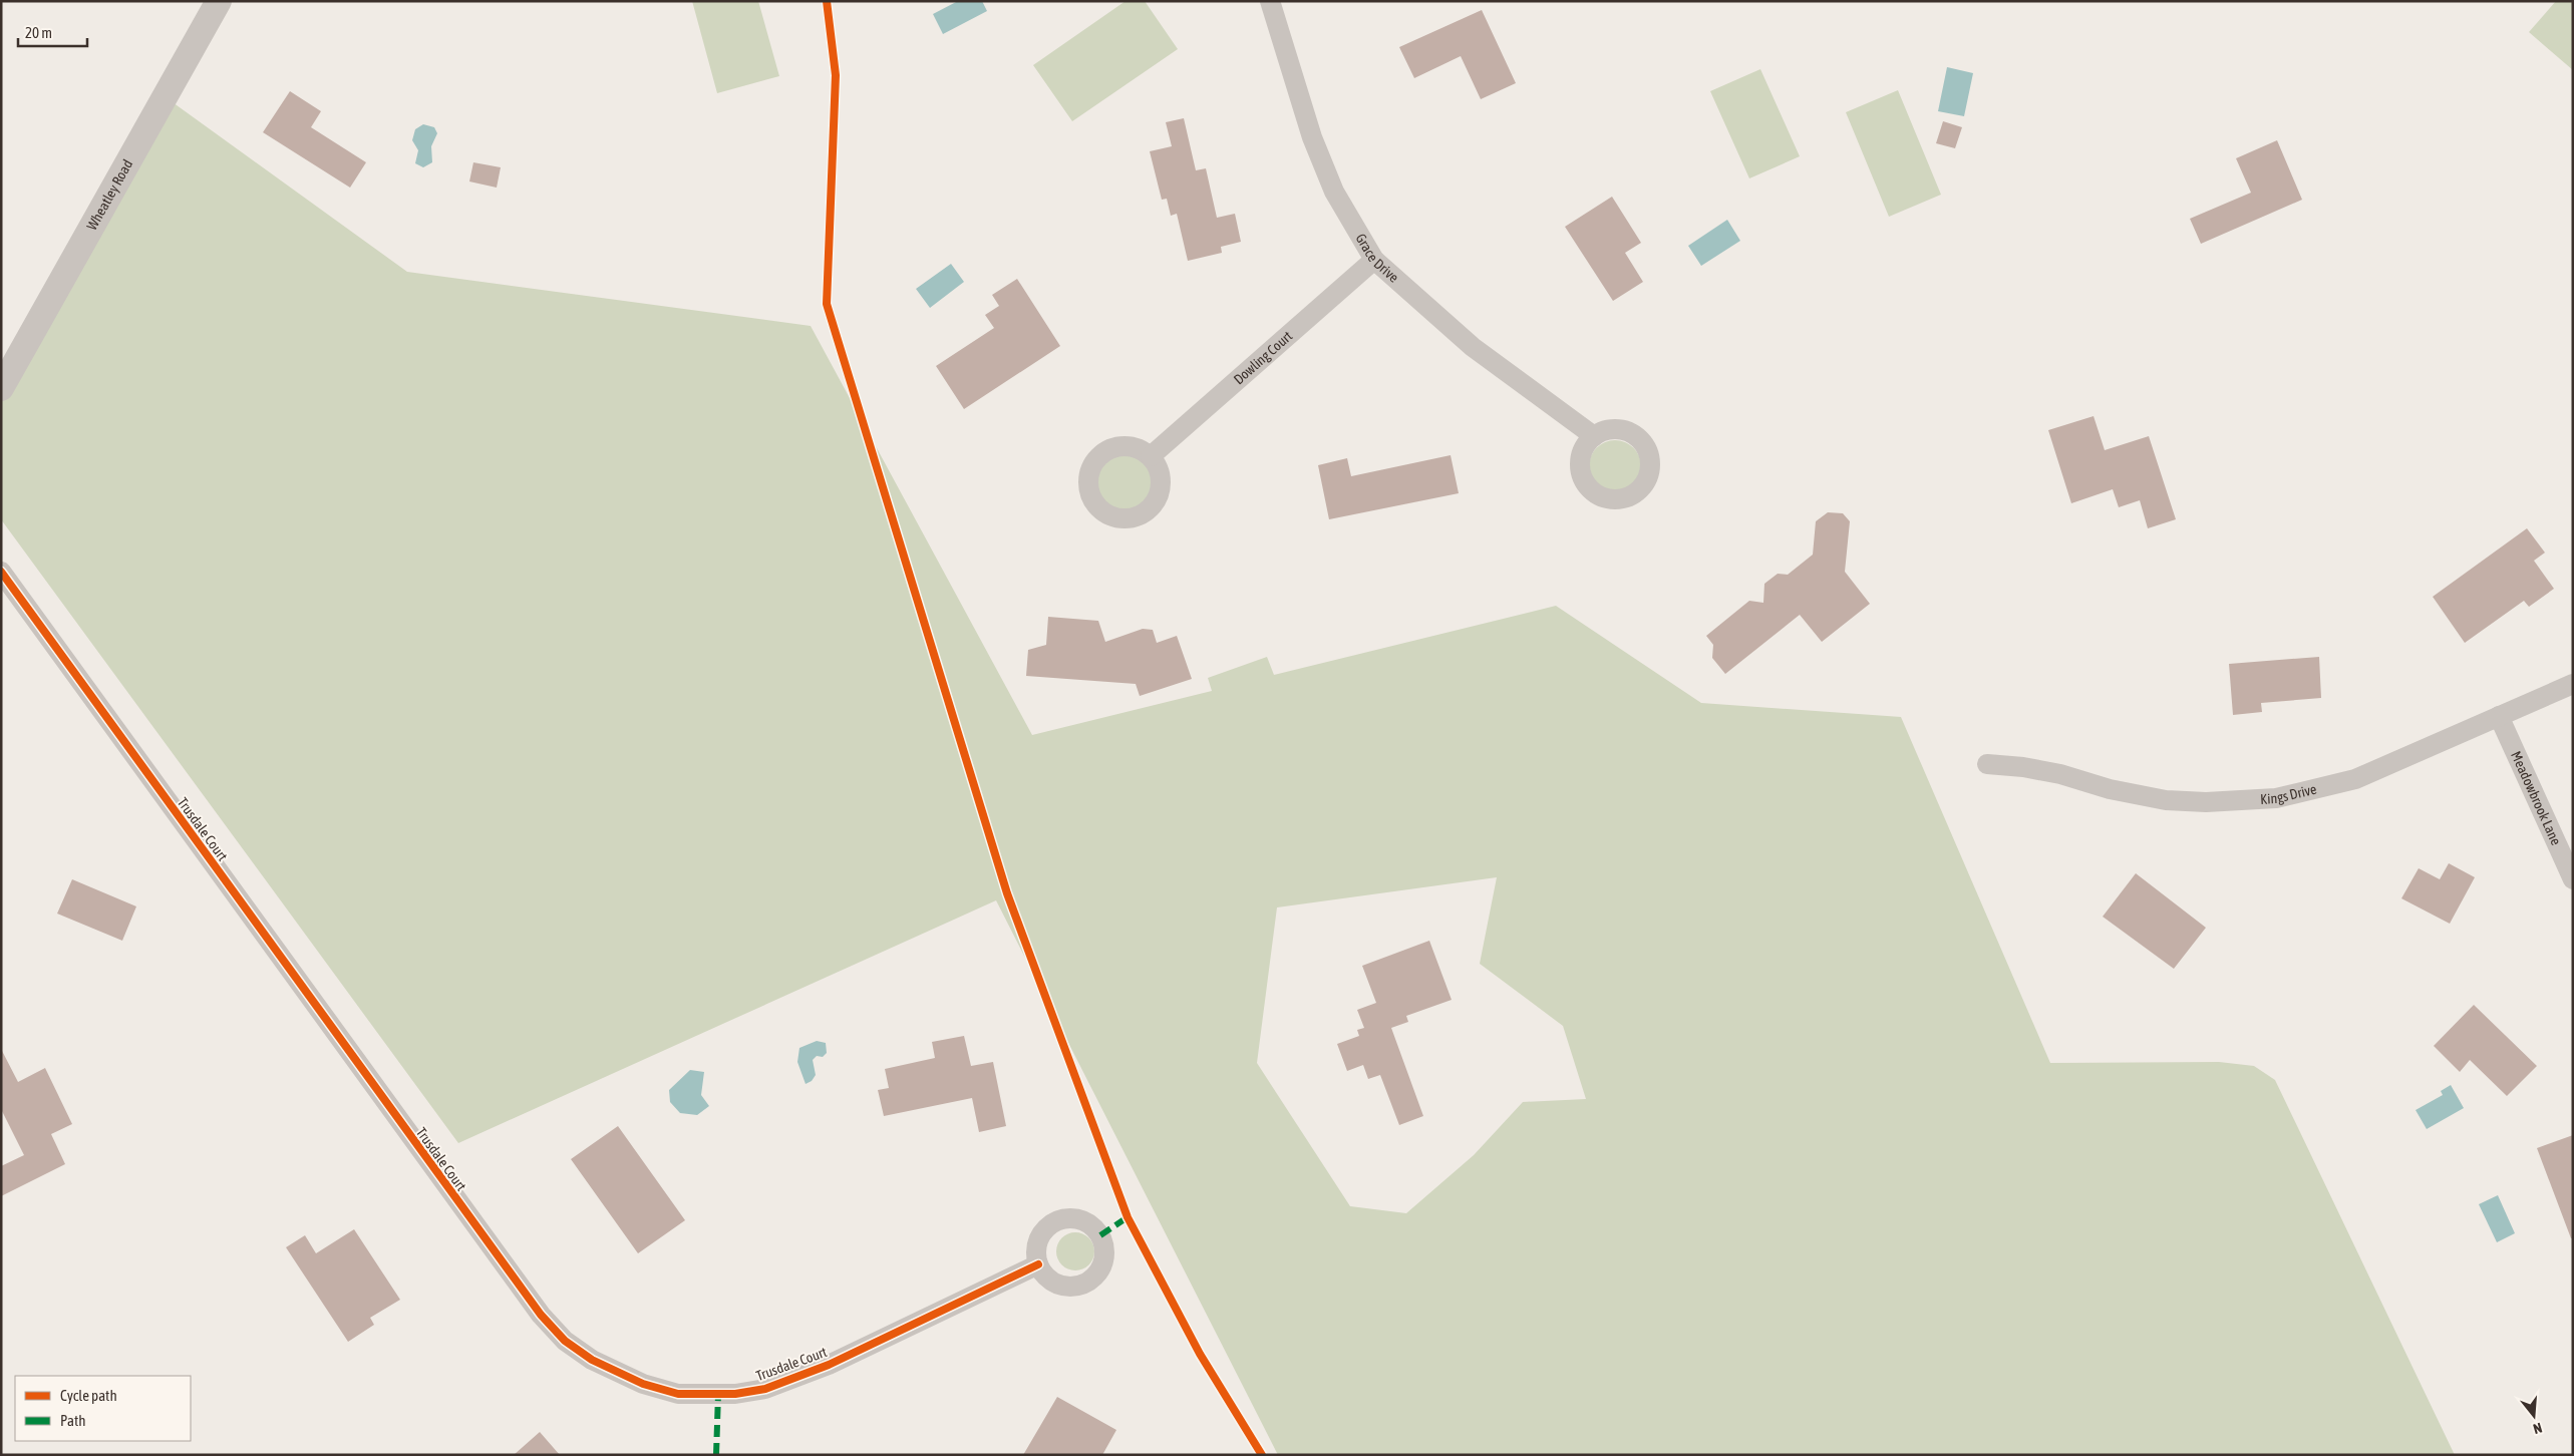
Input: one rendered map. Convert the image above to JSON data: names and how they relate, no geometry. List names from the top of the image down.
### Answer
{
  "streets": {
    "street": [
      "Wheatley Road",
      "Grace Drive",
      "Dowling Court",
      "Kings Drive",
      "Meadowbrook Lane",
      "Trusdale Court"
    ]
  },
  "crossings": [
    ["Grace Drive", "Dowling Court"],
    ["Kings Drive", "Meadowbrook Lane"]
  ],
  "legend": ["Cycle path", "Path"],
  "scale_bar": "20 m",
  "north": "bottom"
}
